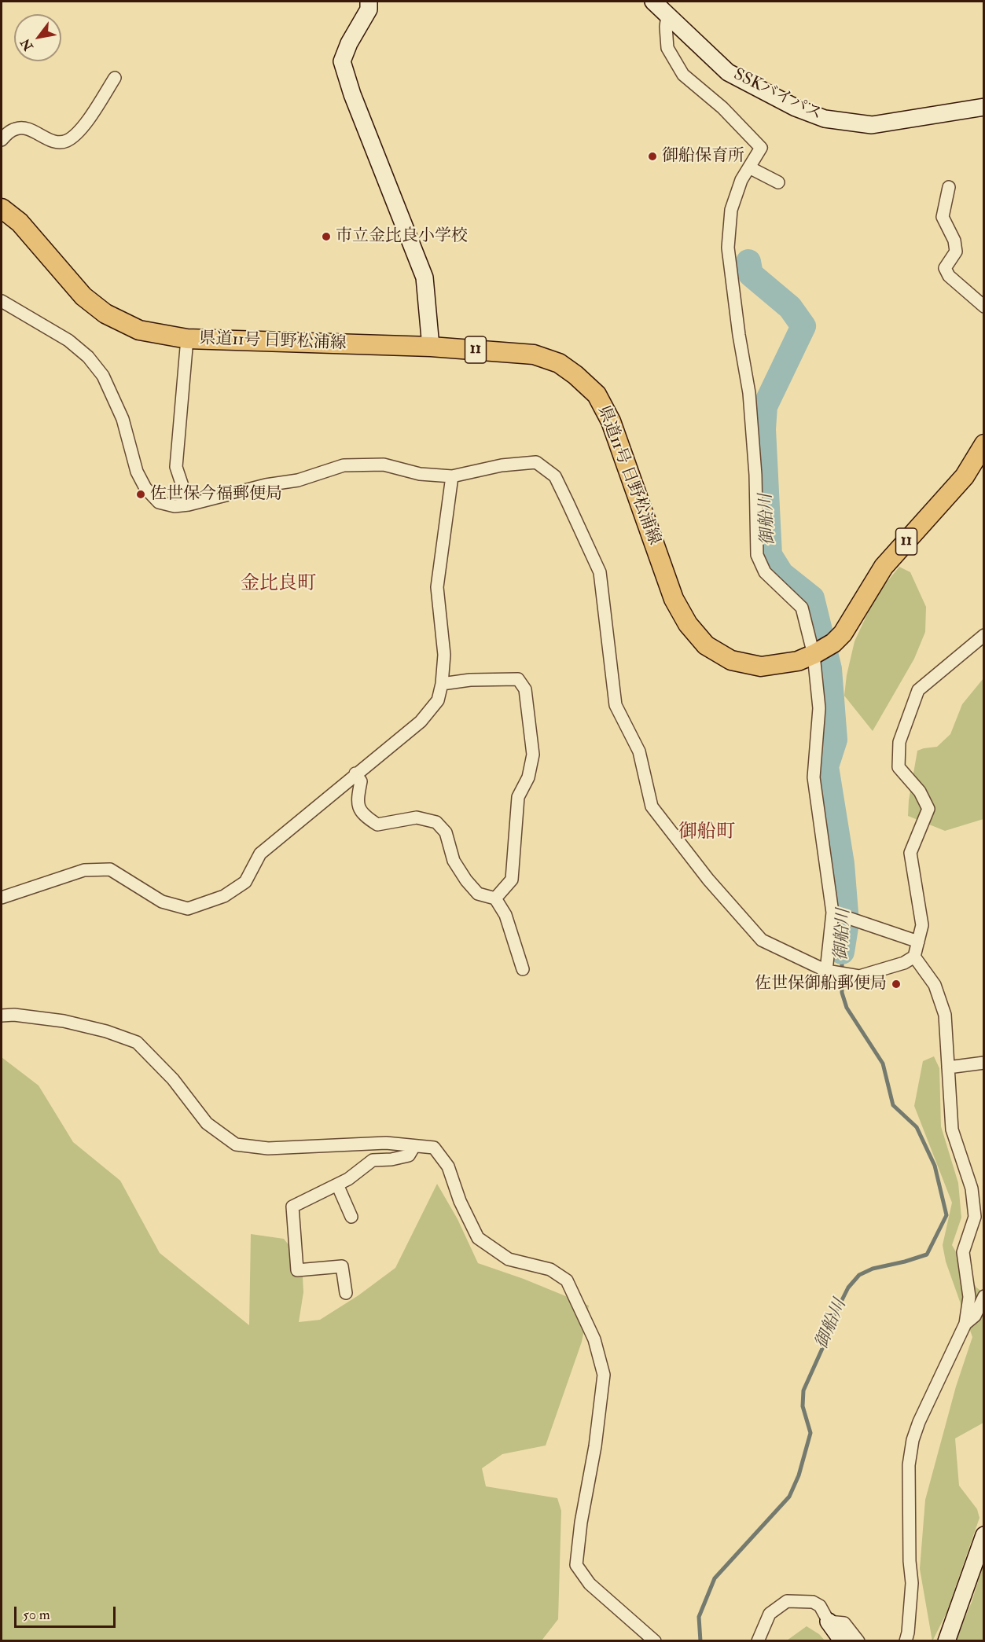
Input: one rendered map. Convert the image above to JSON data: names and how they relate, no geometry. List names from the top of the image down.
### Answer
{
  "streets": {
    "main road": ["県道11号 日野松浦線", "11"],
    "street": ["SSKバイパス"]
  },
  "districts": ["金比良町", "御船町"],
  "water": ["御船川"],
  "places": [
    "御船保育所",
    "市立金比良小学校",
    "佐世保今福郵便局",
    "佐世保御船郵便局"
  ],
  "scale_bar": "50 m",
  "north": "bottom left"
}
